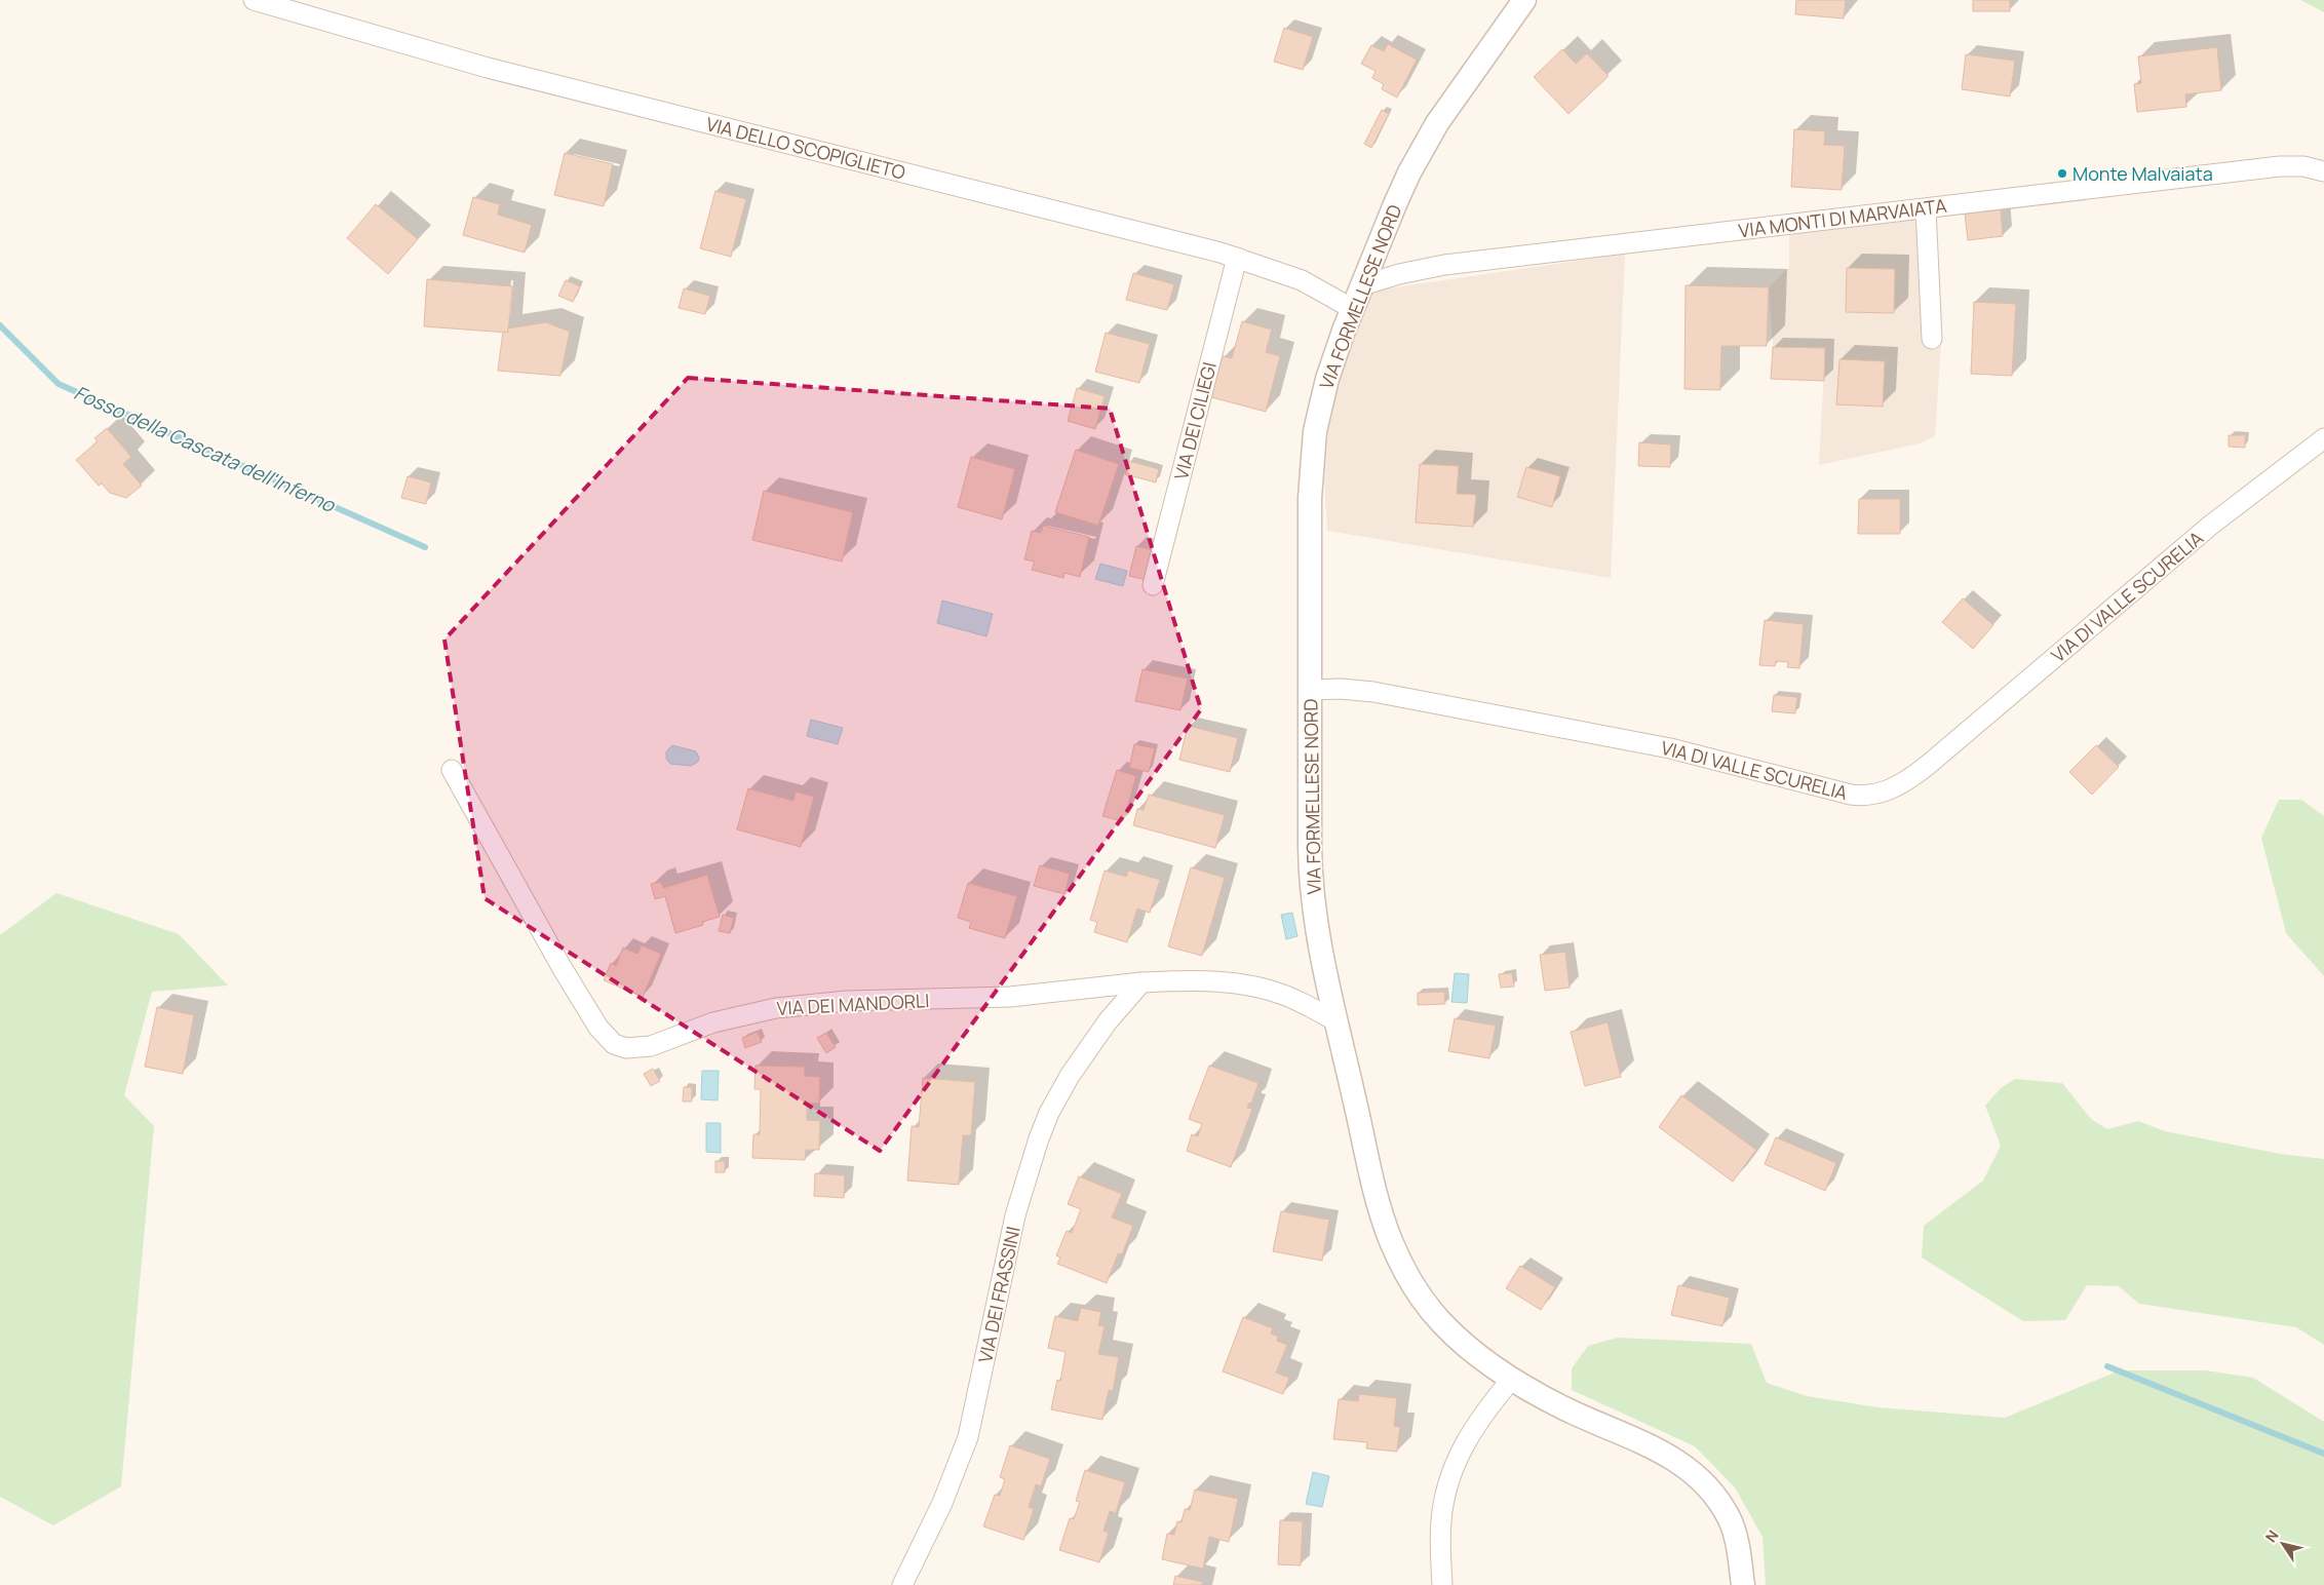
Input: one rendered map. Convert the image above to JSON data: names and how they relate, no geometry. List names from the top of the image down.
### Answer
{
  "streets": {
    "street": [
      "VIA DELLO SCOPIGLIETO",
      "VIA MONTI DI MARVAIATA",
      "VIA FORMELLESE NORD",
      "VIA DEI CILIEGI",
      "VIA DI VALLE SCURELIA",
      "VIA DEI MANDORLI",
      "VIA DEI FRASSINI"
    ]
  },
  "crossings": [
    ["VIA DELLO SCOPIGLIETO", "VIA FORMELLESE NORD"],
    ["VIA DELLO SCOPIGLIETO", "VIA DEI CILIEGI"],
    ["VIA MONTI DI MARVAIATA", "VIA FORMELLESE NORD"],
    ["VIA FORMELLESE NORD", "VIA DI VALLE SCURELIA"],
    ["VIA FORMELLESE NORD", "VIA DEI MANDORLI"],
    ["VIA DEI MANDORLI", "VIA DEI FRASSINI"]
  ],
  "water": ["Fosso della Cascata dell'Inferno"],
  "places": ["Monte Malvaiata"],
  "north": "top left"
}
